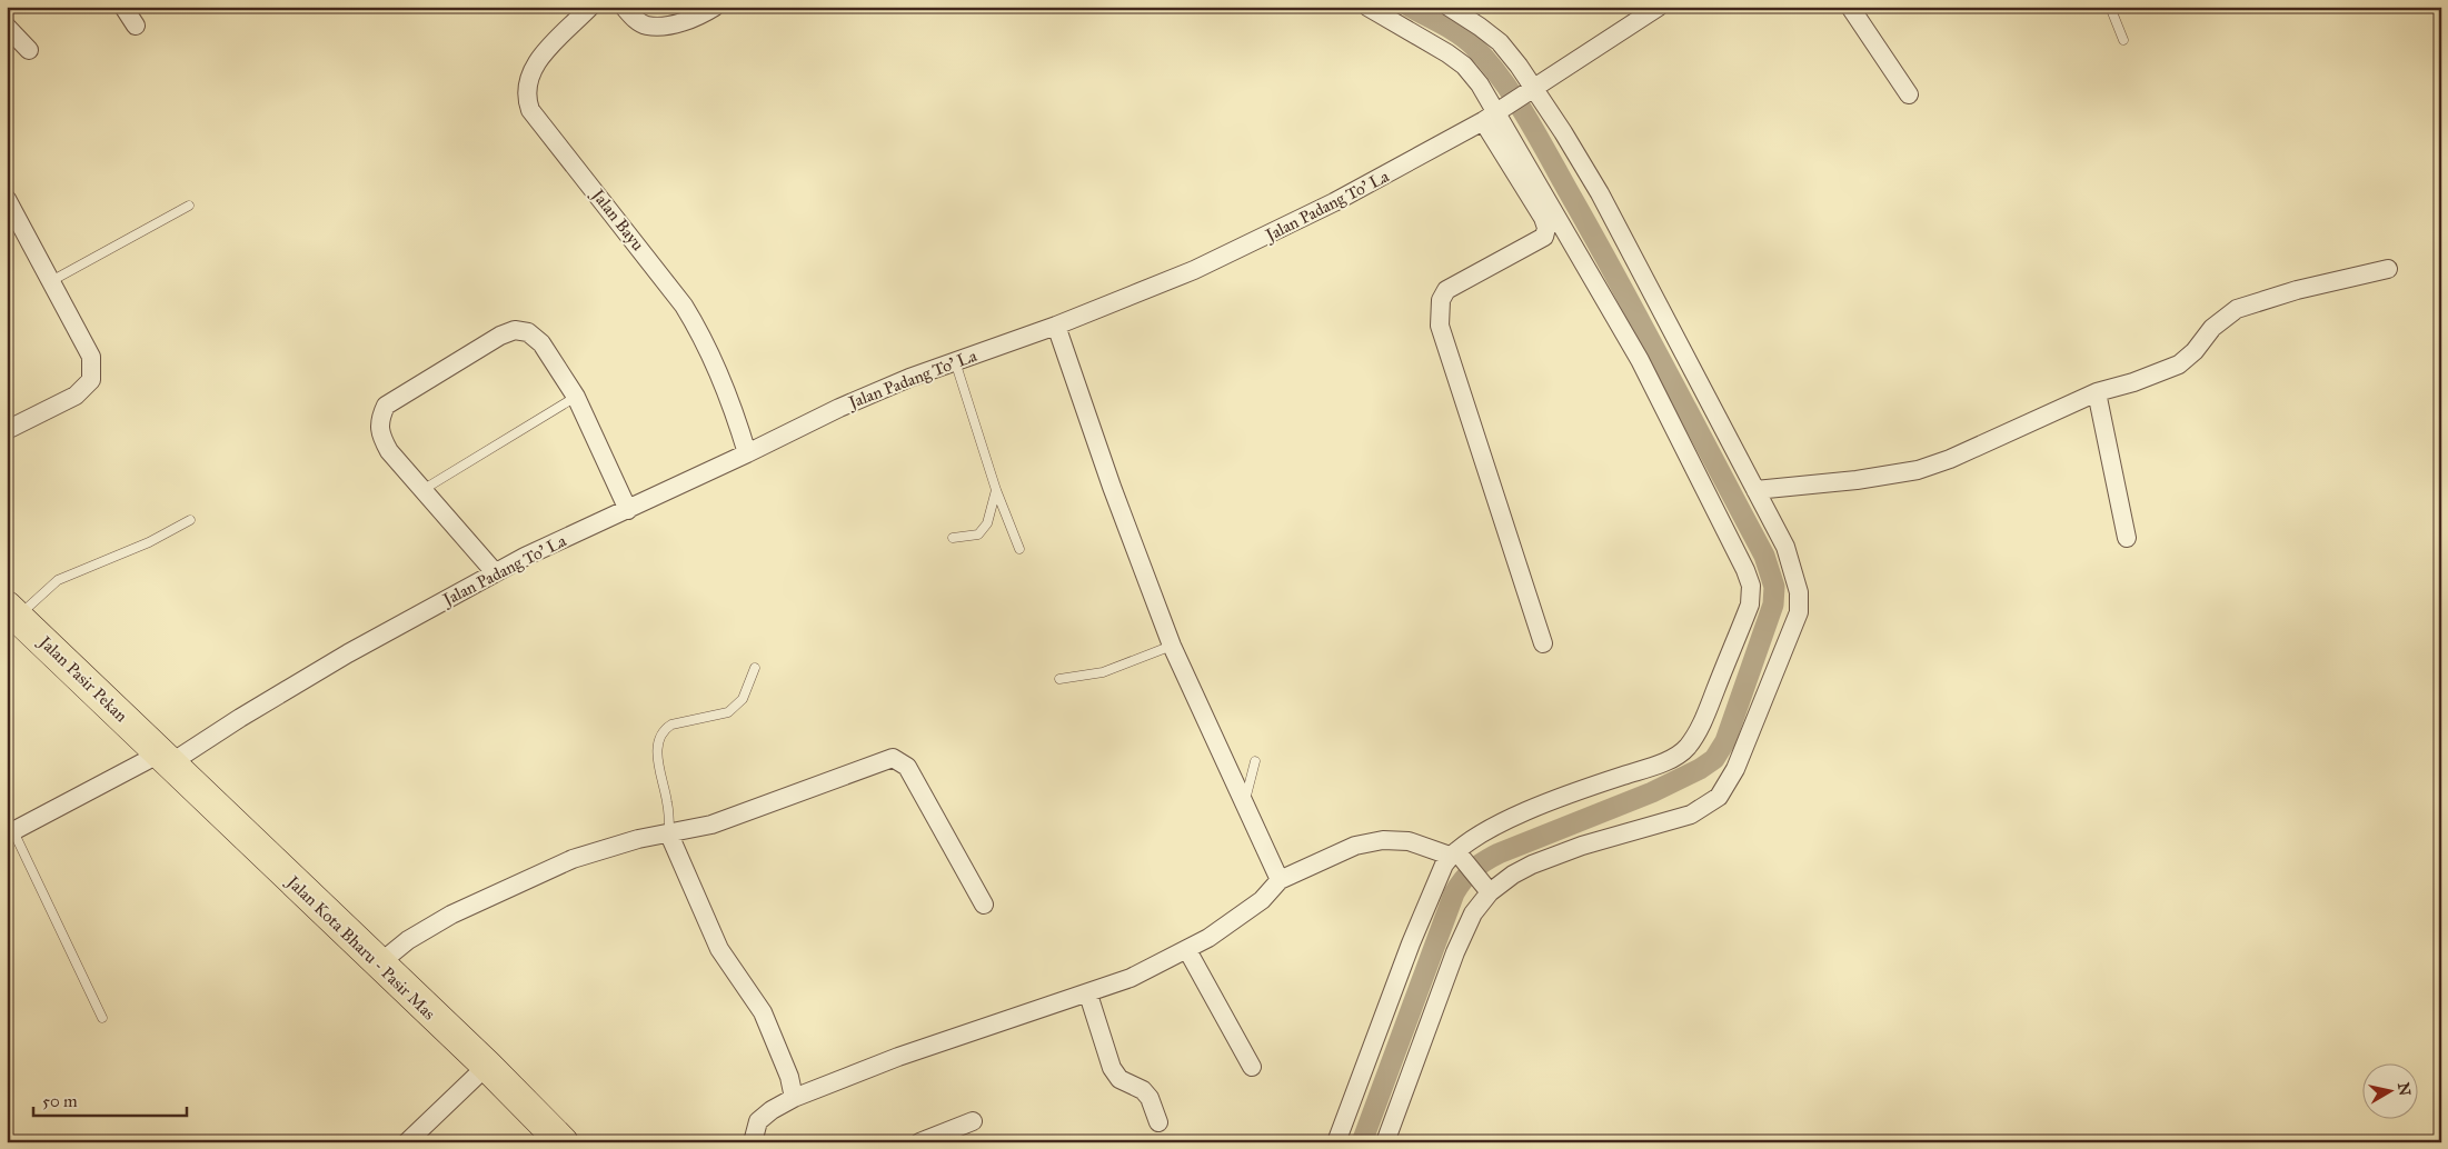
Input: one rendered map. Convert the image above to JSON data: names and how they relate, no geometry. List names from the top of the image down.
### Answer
{
  "streets": {
    "highway": ["Jalan Pasir Pekan", "Jalan Kota Bharu - Pasir Mas"],
    "street": ["Jalan Padang To' La", "Jalan Bayu"]
  },
  "crossings": [
    ["Jalan Padang To' La", "Jalan Bayu"],
    ["Jalan Padang To' La", "Jalan Pasir Pekan"],
    ["Jalan Padang To' La", "Jalan Kota Bharu - Pasir Mas"],
    ["Jalan Pasir Pekan", "Jalan Kota Bharu - Pasir Mas"]
  ],
  "scale_bar": "50 m",
  "north": "right"
}
